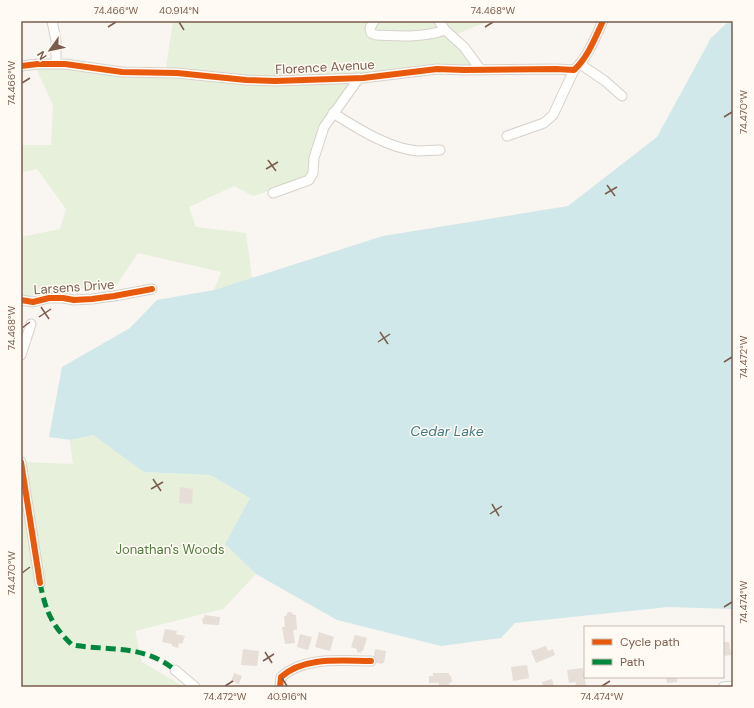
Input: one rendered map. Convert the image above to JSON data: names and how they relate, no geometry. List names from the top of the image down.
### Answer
{
  "streets": {
    "street": ["Florence Avenue", "Larsens Drive"]
  },
  "water": ["Cedar Lake"],
  "parks": ["Jonathan's Woods"],
  "legend": ["Cycle path", "Path"],
  "north": "bottom left",
  "coordinates": [
    "74.466°W",
    "40.914°N",
    "74.468°W",
    "74.470°W",
    "74.472°W",
    "74.474°W",
    "40.916°N"
  ]
}
